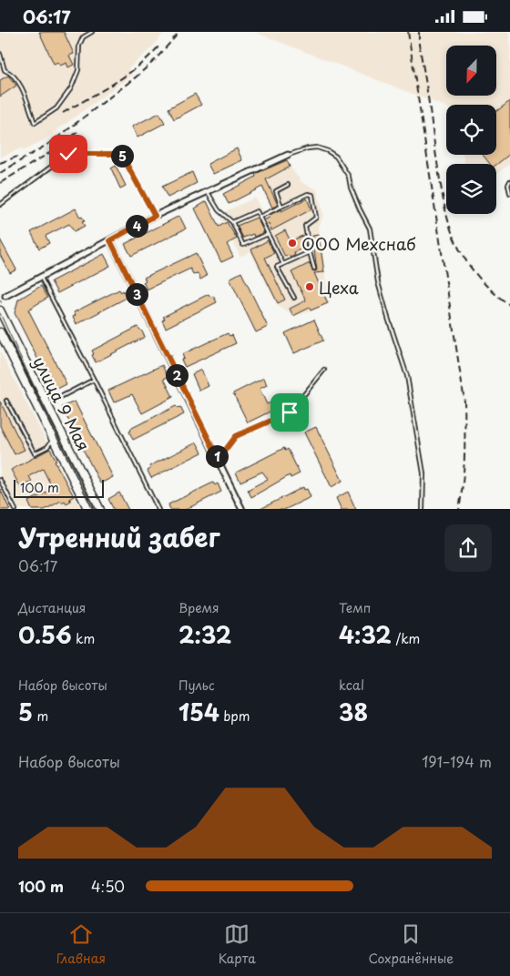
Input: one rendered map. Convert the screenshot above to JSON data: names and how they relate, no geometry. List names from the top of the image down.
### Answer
{
  "streets": {
    "main road": ["улица 9 Мая"]
  },
  "places": ["ООО Мехснаб", "Цеха"],
  "scale_bar": "100 m",
  "north": "bottom",
  "page": {
    "status": "06:17",
    "pins": [
      "5",
      "4",
      "3",
      "2",
      "1"
    ],
    "scale": "100 m",
    "heading": ["Утренний забег", "06:17"],
    "stats": [
      ["Дистанция", "0.56 km"],
      ["Время", "2:32"],
      ["Темп", "4:32 /km"],
      ["Набор высоты", "5 m"],
      ["Пульс", "154 bpm"],
      ["kcal", "38"]
    ],
    "chart": ["Набор высоты", "191–194 m"],
    "list": [
      {
        "name": "100 m",
        "note": "4:50"
      }
    ],
    "tabs": ["Главная", "Карта", "Сохранённые"]
  }
}
